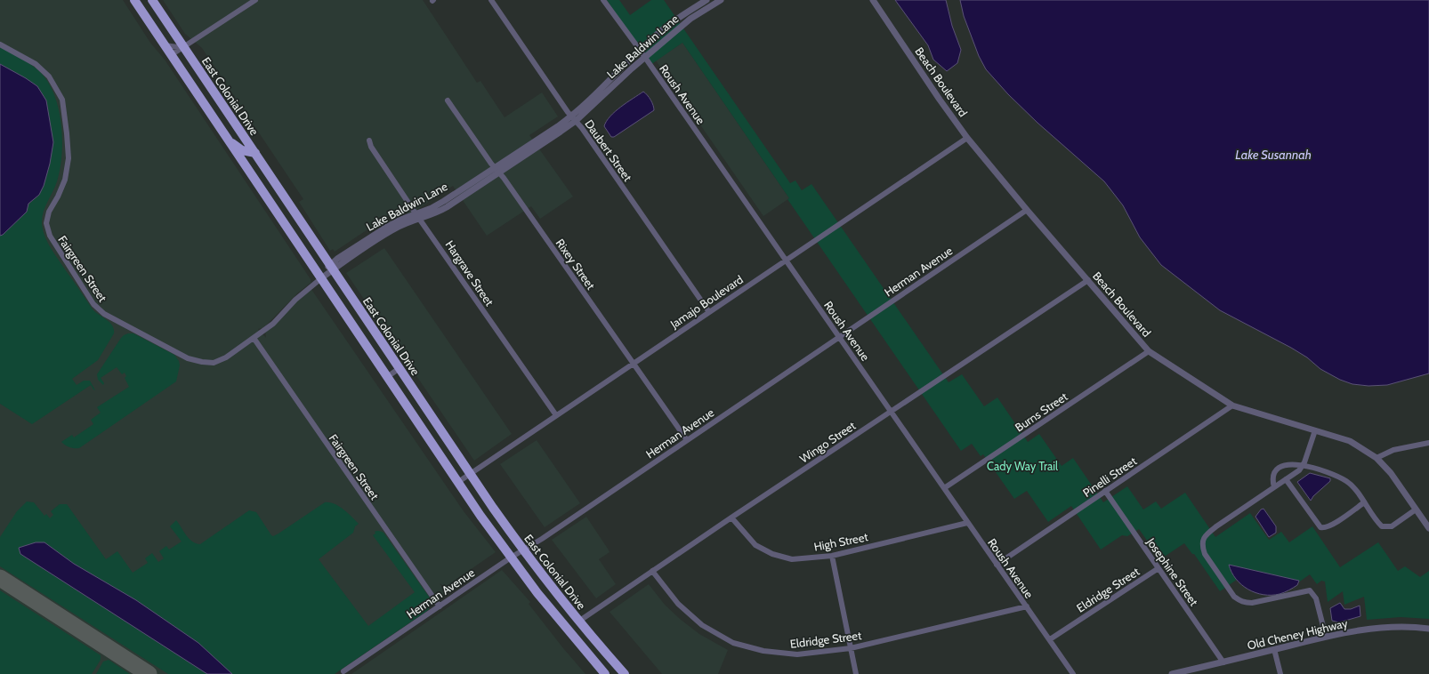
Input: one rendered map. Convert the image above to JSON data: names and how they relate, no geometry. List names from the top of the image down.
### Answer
{
  "streets": {
    "highway": ["East Colonial Drive"],
    "street": [
      "Lake Baldwin Lane",
      "Beach Boulevard",
      "Roush Avenue",
      "Daubert Street",
      "Rixey Street",
      "Fairgreen Street",
      "Herman Avenue",
      "Hargrave Street",
      "Jamajo Boulevard",
      "Burns Street",
      "Wingo Street",
      "Pinelli Street",
      "High Street",
      "Josephine Street",
      "Eldridge Street",
      "Old Cheney Highway"
    ]
  },
  "crossings": [
    ["Lake Baldwin Lane", "Roush Avenue"],
    ["Lake Baldwin Lane", "East Colonial Drive"],
    ["Lake Baldwin Lane", "Daubert Street"],
    ["Lake Baldwin Lane", "Rixey Street"],
    ["Lake Baldwin Lane", "Fairgreen Street"],
    ["Lake Baldwin Lane", "Hargrave Street"],
    ["Beach Boulevard", "Herman Avenue"],
    ["Beach Boulevard", "Jamajo Boulevard"],
    ["Beach Boulevard", "Burns Street"],
    ["Beach Boulevard", "Wingo Street"],
    ["Beach Boulevard", "Pinelli Street"],
    ["Roush Avenue", "Herman Avenue"],
    ["Roush Avenue", "Jamajo Boulevard"],
    ["Roush Avenue", "Burns Street"],
    ["Roush Avenue", "Wingo Street"],
    ["Roush Avenue", "Pinelli Street"],
    ["Roush Avenue", "High Street"],
    ["Roush Avenue", "Eldridge Street"],
    ["East Colonial Drive", "Herman Avenue"],
    ["East Colonial Drive", "Jamajo Boulevard"],
    ["East Colonial Drive", "Wingo Street"],
    ["Daubert Street", "Jamajo Boulevard"],
    ["Rixey Street", "Herman Avenue"],
    ["Rixey Street", "Jamajo Boulevard"],
    ["Fairgreen Street", "Herman Avenue"],
    ["Hargrave Street", "Jamajo Boulevard"],
    ["Wingo Street", "High Street"],
    ["Wingo Street", "Eldridge Street"],
    ["Pinelli Street", "Josephine Street"],
    ["Josephine Street", "Eldridge Street"],
    ["Josephine Street", "Old Cheney Highway"]
  ],
  "water": ["Lake Susannah"],
  "parks": ["Cady Way Trail"]
}
